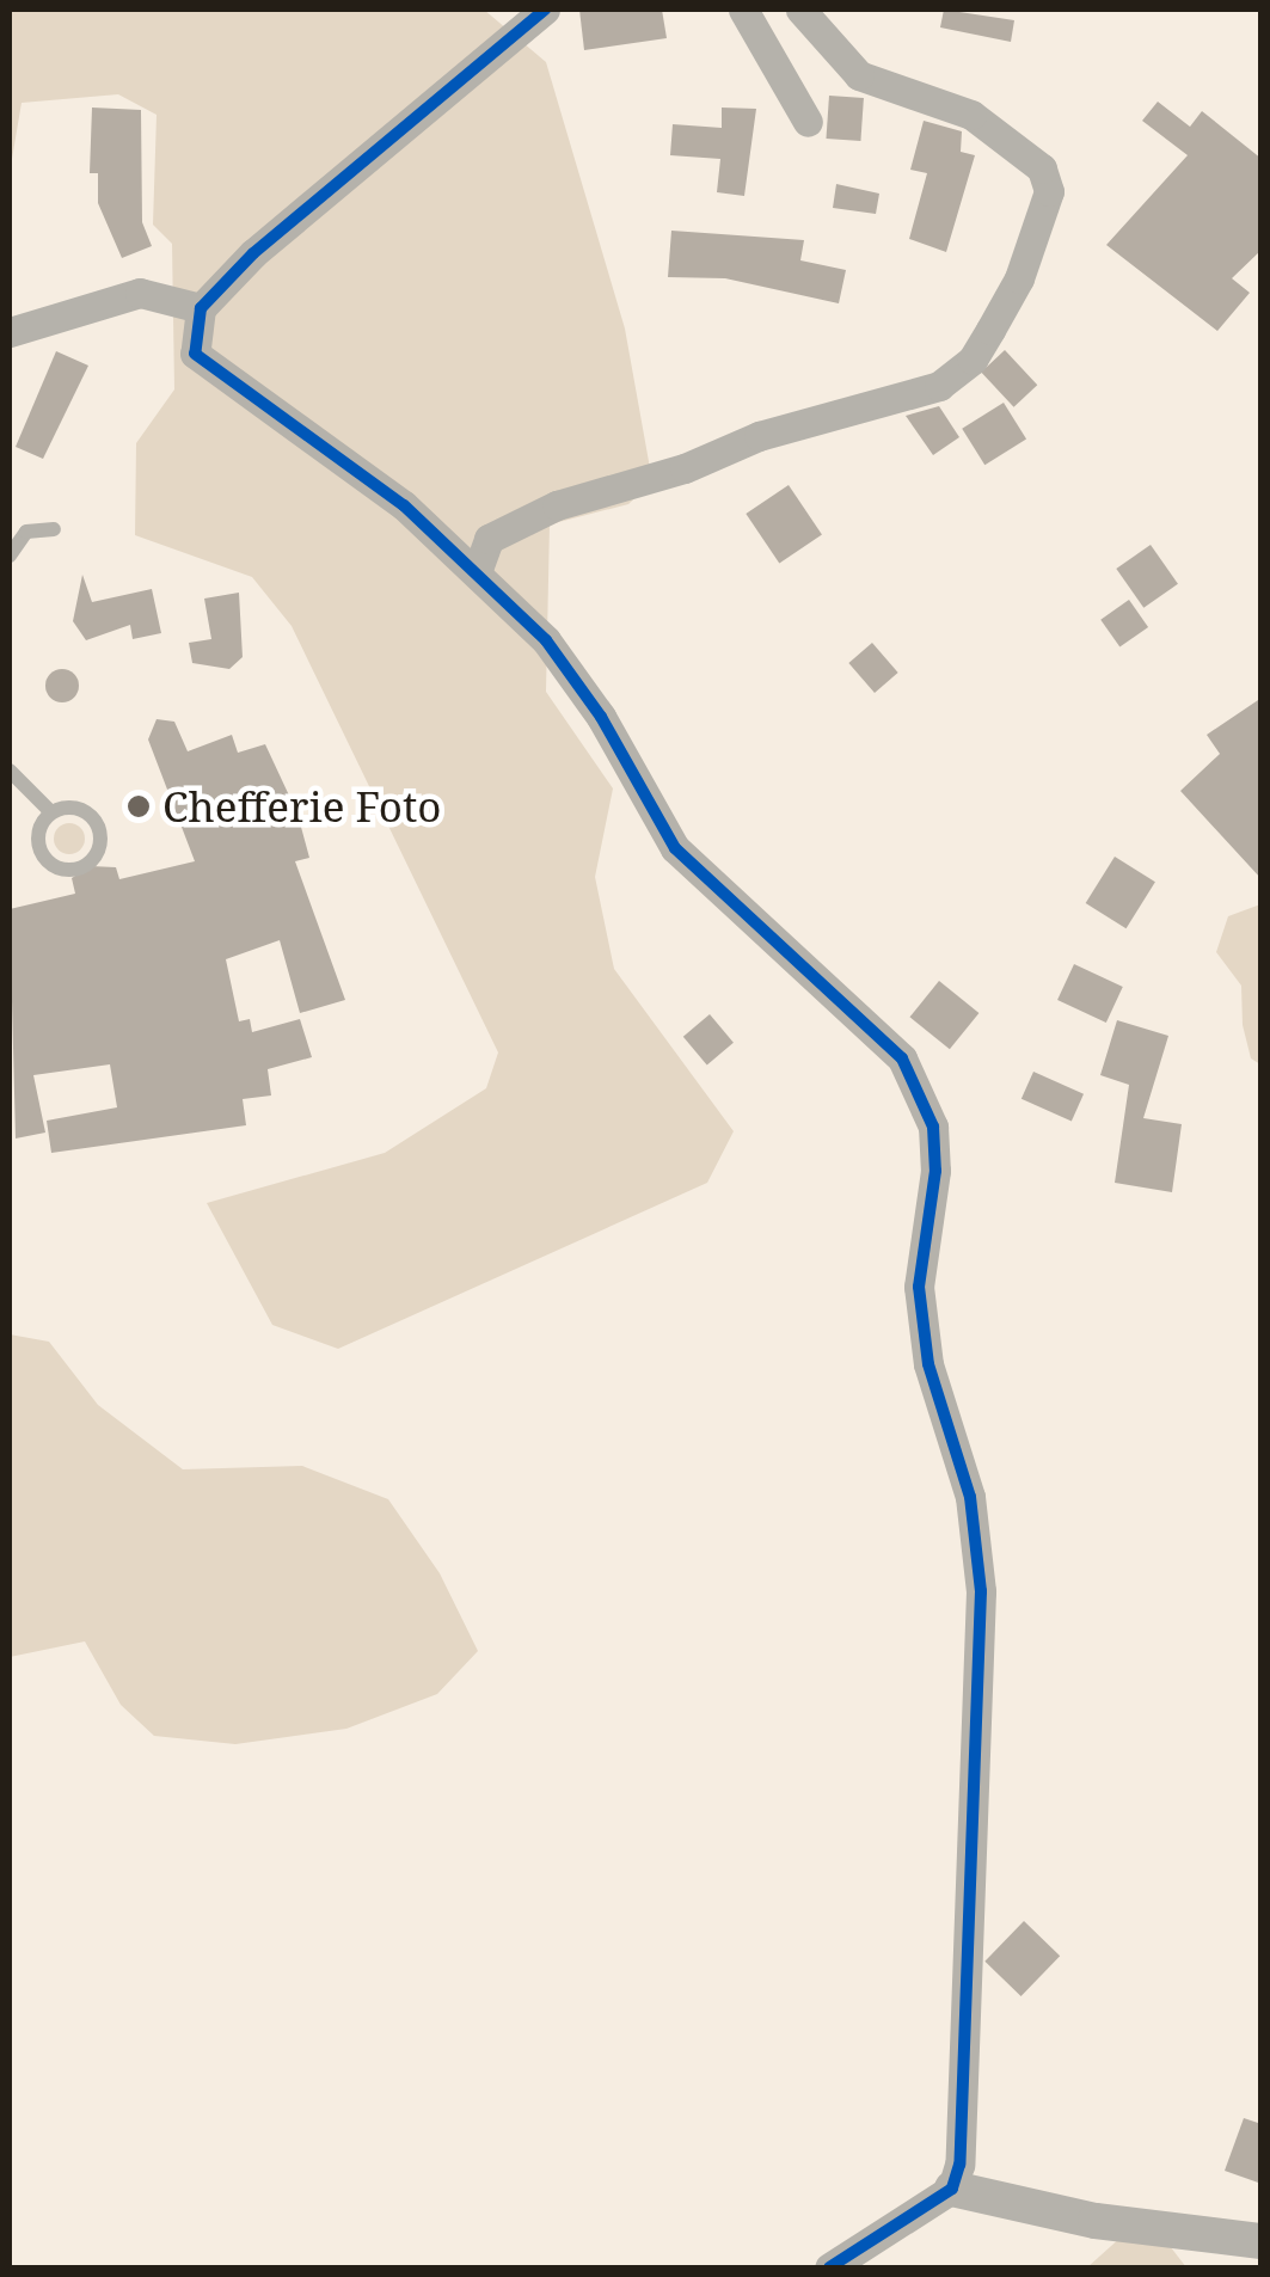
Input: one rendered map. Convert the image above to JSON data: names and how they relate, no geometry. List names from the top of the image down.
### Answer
{
  "places": ["Chefferie Foto"]
}
